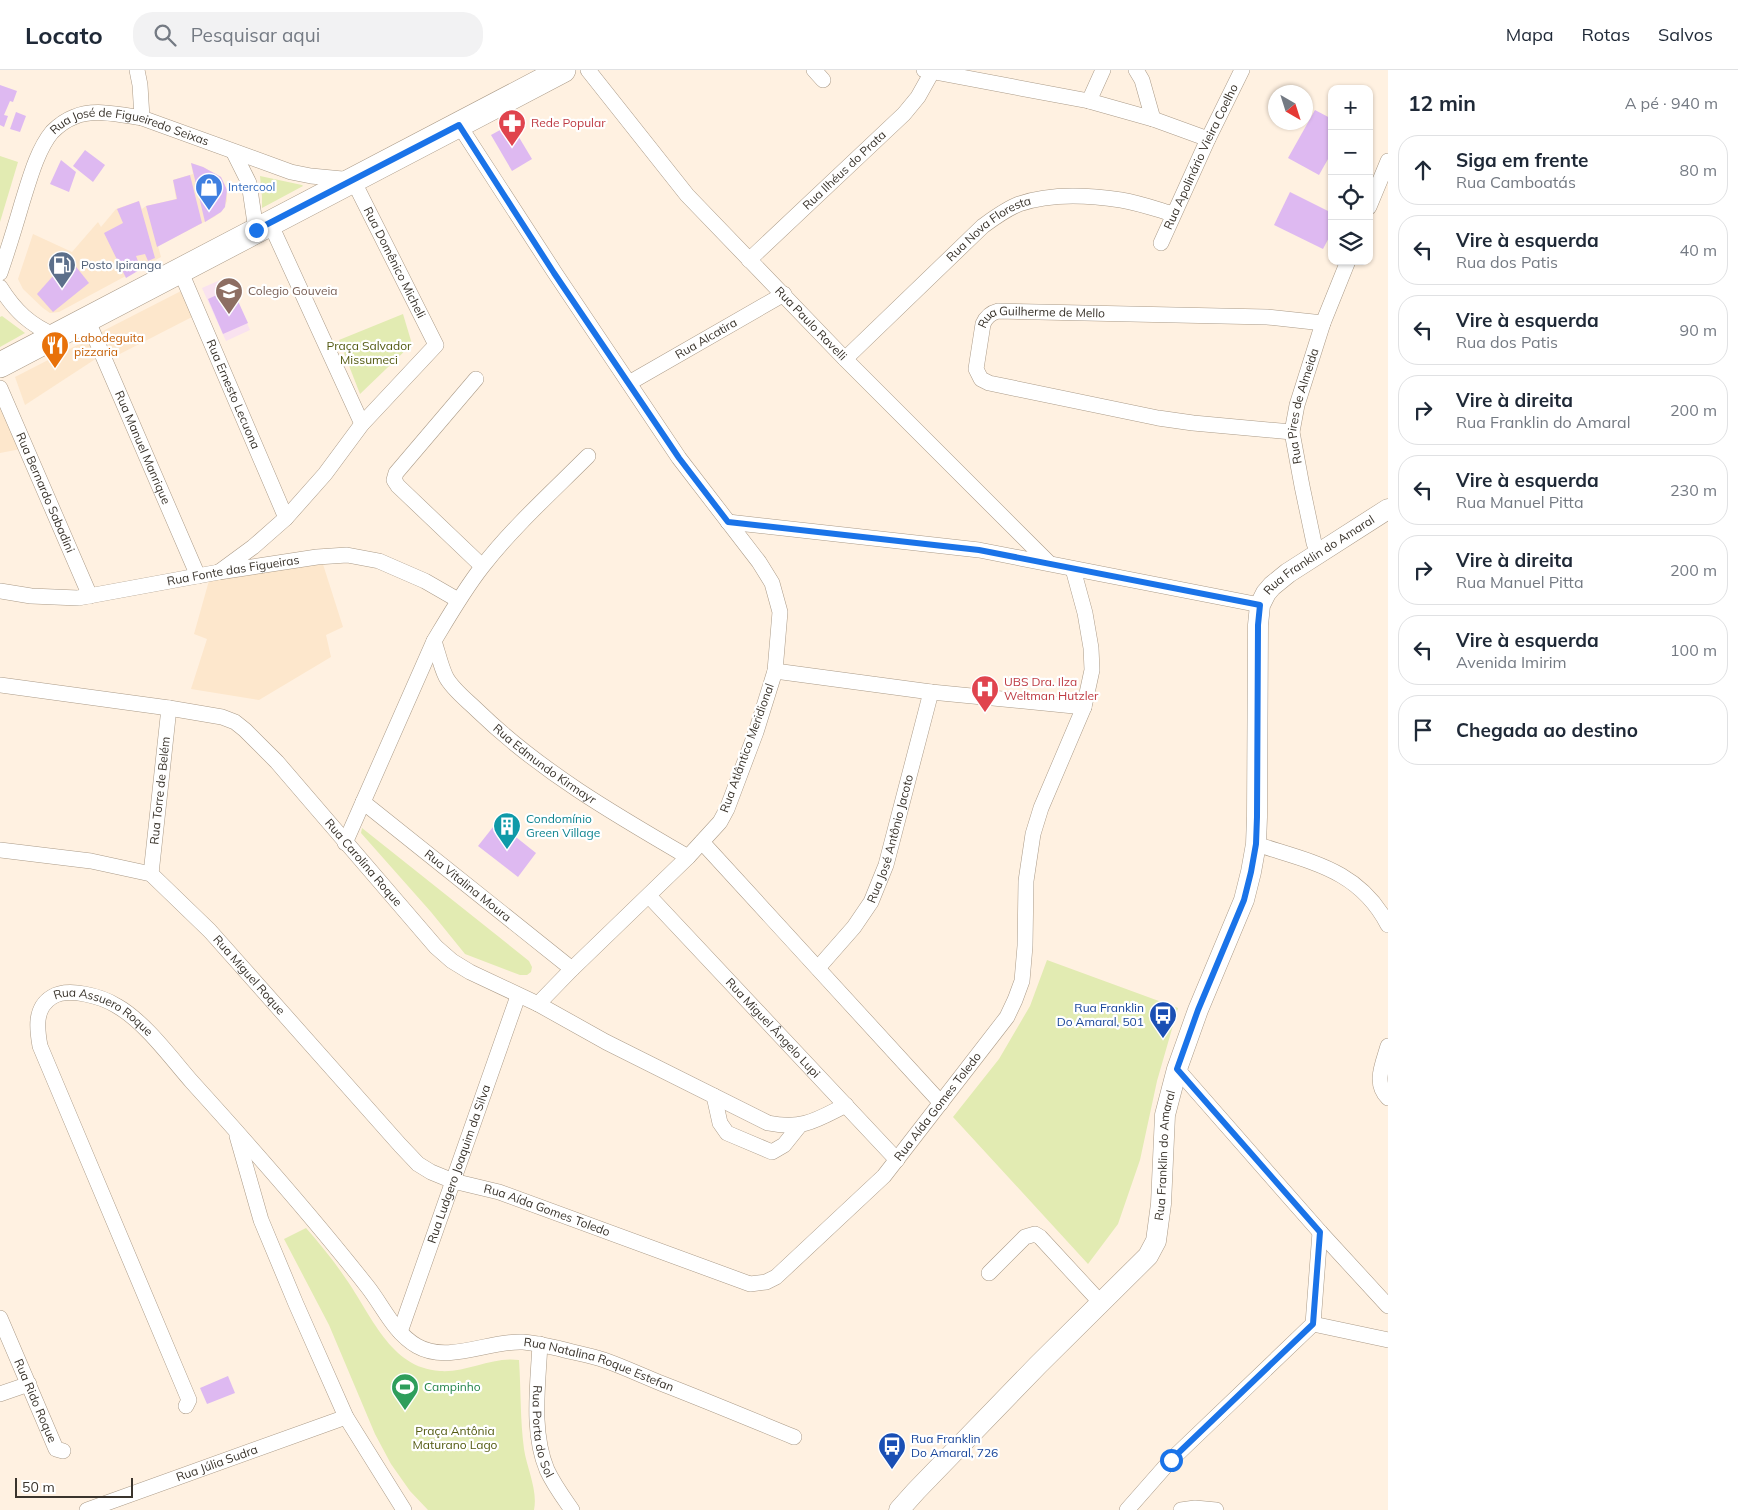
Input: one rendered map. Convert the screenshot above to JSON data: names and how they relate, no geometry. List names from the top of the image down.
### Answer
{
  "streets": {
    "street": [
      "Rua José de Figueiredo Seixas",
      "Rua Apolinário Vieira Coelho",
      "Rua Ilhéus do Prata",
      "Rua Nova Floresta",
      "Rua Domênico Micheli",
      "Rua Paulo Ravelli",
      "Rua Guilherme de Mello",
      "Rua Alcatira",
      "Rua Ernesto Lecuona",
      "Rua Pires de Almeida",
      "Rua Manuel Manrique",
      "Rua Bernardo Sabadini",
      "Rua Franklin do Amaral",
      "Rua Fonte das Figueiras",
      "Rua Atlântico Meridional",
      "Rua Edmundo Kirmayr",
      "Rua Torre de Belém",
      "Rua José Antônio Jacoto",
      "Rua Carolina Roque",
      "Rua Vitalina Moura",
      "Rua Miguel Roque",
      "Rua Assuero Roque",
      "Rua Miguel Ângelo Lupi",
      "Rua Aída Gomes Toledo",
      "Rua Ludgero Joaquim da Silva",
      "Rua Natalina Roque Estefan",
      "Rua Rido Roque",
      "Rua Porta do Sol",
      "Rua Júlia Sudra"
    ]
  },
  "crossings": [
    ["Rua José de Figueiredo Seixas", "Rua Domênico Micheli"],
    ["Rua Apolinário Vieira Coelho", "Rua Nova Floresta"],
    ["Rua Ilhéus do Prata", "Rua Paulo Ravelli"],
    ["Rua Nova Floresta", "Rua Paulo Ravelli"],
    ["Rua Paulo Ravelli", "Rua Alcatira"],
    ["Rua Guilherme de Mello", "Rua Pires de Almeida"],
    ["Rua Alcatira", "Rua Atlântico Meridional"],
    ["Rua Pires de Almeida", "Rua Franklin do Amaral"],
    ["Rua Manuel Manrique", "Rua Fonte das Figueiras"],
    ["Rua Bernardo Sabadini", "Rua Fonte das Figueiras"],
    ["Rua Atlântico Meridional", "Rua Edmundo Kirmayr"],
    ["Rua Atlântico Meridional", "Rua Carolina Roque"],
    ["Rua Atlântico Meridional", "Rua Vitalina Moura"],
    ["Rua Atlântico Meridional", "Rua Miguel Ângelo Lupi"],
    ["Rua Torre de Belém", "Rua Carolina Roque"],
    ["Rua Torre de Belém", "Rua Miguel Roque"],
    ["Rua Carolina Roque", "Rua Miguel Ângelo Lupi"],
    ["Rua Carolina Roque", "Rua Ludgero Joaquim da Silva"],
    ["Rua Miguel Roque", "Rua Aída Gomes Toledo"],
    ["Rua Miguel Roque", "Rua Ludgero Joaquim da Silva"],
    ["Rua Assuero Roque", "Rua Ludgero Joaquim da Silva"],
    ["Rua Assuero Roque", "Rua Natalina Roque Estefan"],
    ["Rua Miguel Ângelo Lupi", "Rua Aída Gomes Toledo"],
    ["Rua Aída Gomes Toledo", "Rua Ludgero Joaquim da Silva"],
    ["Rua Ludgero Joaquim da Silva", "Rua Natalina Roque Estefan"],
    ["Rua Natalina Roque Estefan", "Rua Porta do Sol"]
  ],
  "parks": ["Praça Salvador Missumeci", "Praça Antônia Maturano Lago"],
  "places": {
    "pharmacy": ["Rede Popular"],
    "shop": ["Intercool"],
    "fuel station": ["Posto Ipiranga"],
    "school or university": ["Colegio Gouveia"],
    "restaurant": ["Labodeguita pizzaria"],
    "hospital": ["UBS Dra. Ilza Weltman Hutzler"],
    "building": ["Condomínio Green Village"],
    "bus stop": ["Rua Franklin Do Amaral, 501", "Rua Franklin Do Amaral, 726"],
    "sports": ["Campinho"]
  },
  "scale_bar": "50 m",
  "north": "bottom right",
  "page": {
    "header": "Locato",
    "search": "Pesquisar aqui",
    "nav": ["Mapa", "Rotas", "Salvos"],
    "heading": ["12 min", "A pé · 940 m"],
    "map_buttons": ["+", "−"],
    "list": [
      ["Siga em frente", "Rua Camboatás", "80 m"],
      ["Vire à esquerda", "Rua dos Patis", "40 m"],
      ["Vire à esquerda", "Rua dos Patis", "90 m"],
      ["Vire à direita", "Rua Franklin do Amaral", "200 m"],
      ["Vire à esquerda", "Rua Manuel Pitta", "230 m"],
      ["Vire à direita", "Rua Manuel Pitta", "200 m"],
      ["Vire à esquerda", "Avenida Imirim", "100 m"],
      "Chegada ao destino"
    ],
    "scale": "50 m"
  }
}
